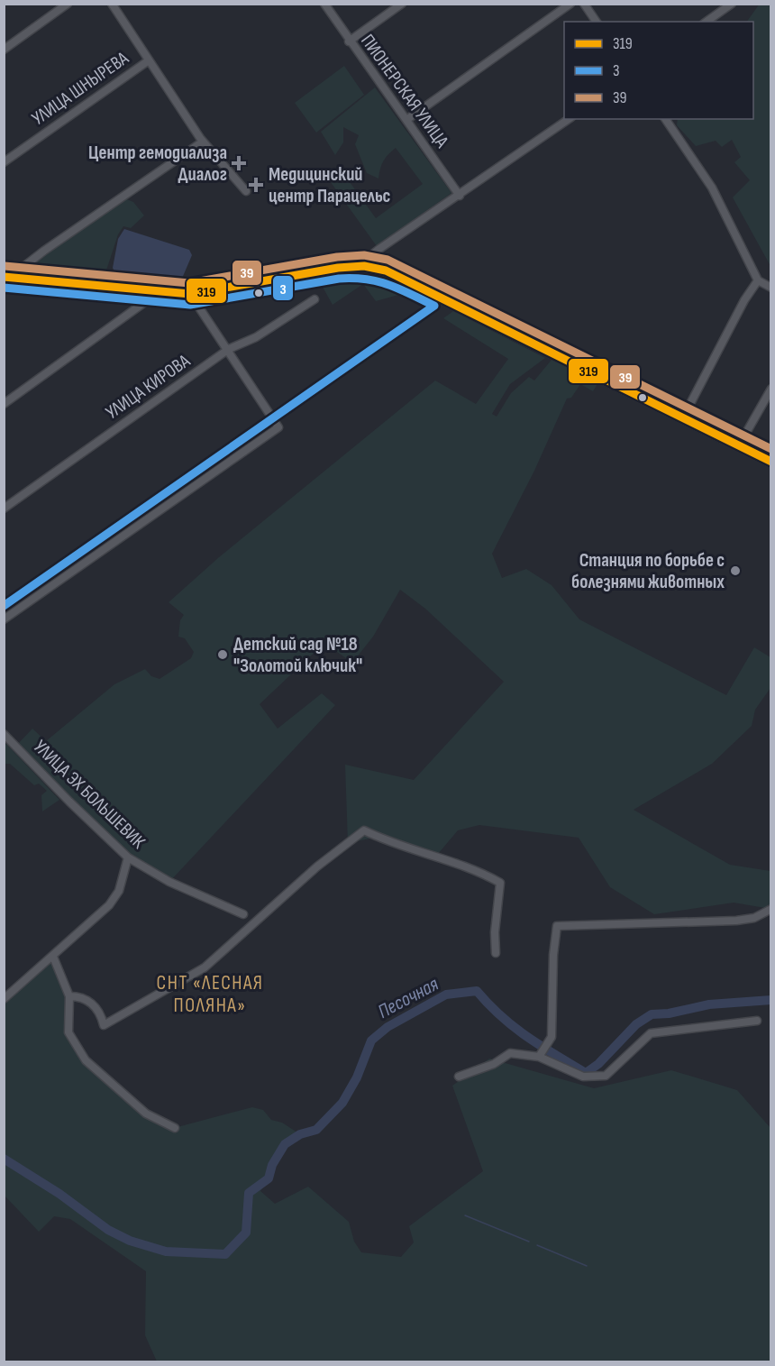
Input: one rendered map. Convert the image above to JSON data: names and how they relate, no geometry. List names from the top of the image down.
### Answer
{
  "streets": {
    "street": [
      "УЛИЦА ШНЫРЕВА",
      "ПИОНЕРСКАЯ УЛИЦА",
      "УЛИЦА КИРОВА",
      "УЛИЦА ЭХ БОЛЬШЕВИК"
    ]
  },
  "districts": ["СНТ «ЛЕСНАЯ ПОЛЯНА»"],
  "water": ["Песочная"],
  "places": {
    "health": ["Центр гемодиализа Диалог", "Медицинский центр Парацельс"],
    "other": ["Станция по борьбе с болезнями животных", "Детский сад №18 \"Золотой ключик\""]
  },
  "lines": ["transit line 39", "transit line 319", "transit line 3"],
  "legend": ["319", "3", "39"]
}
